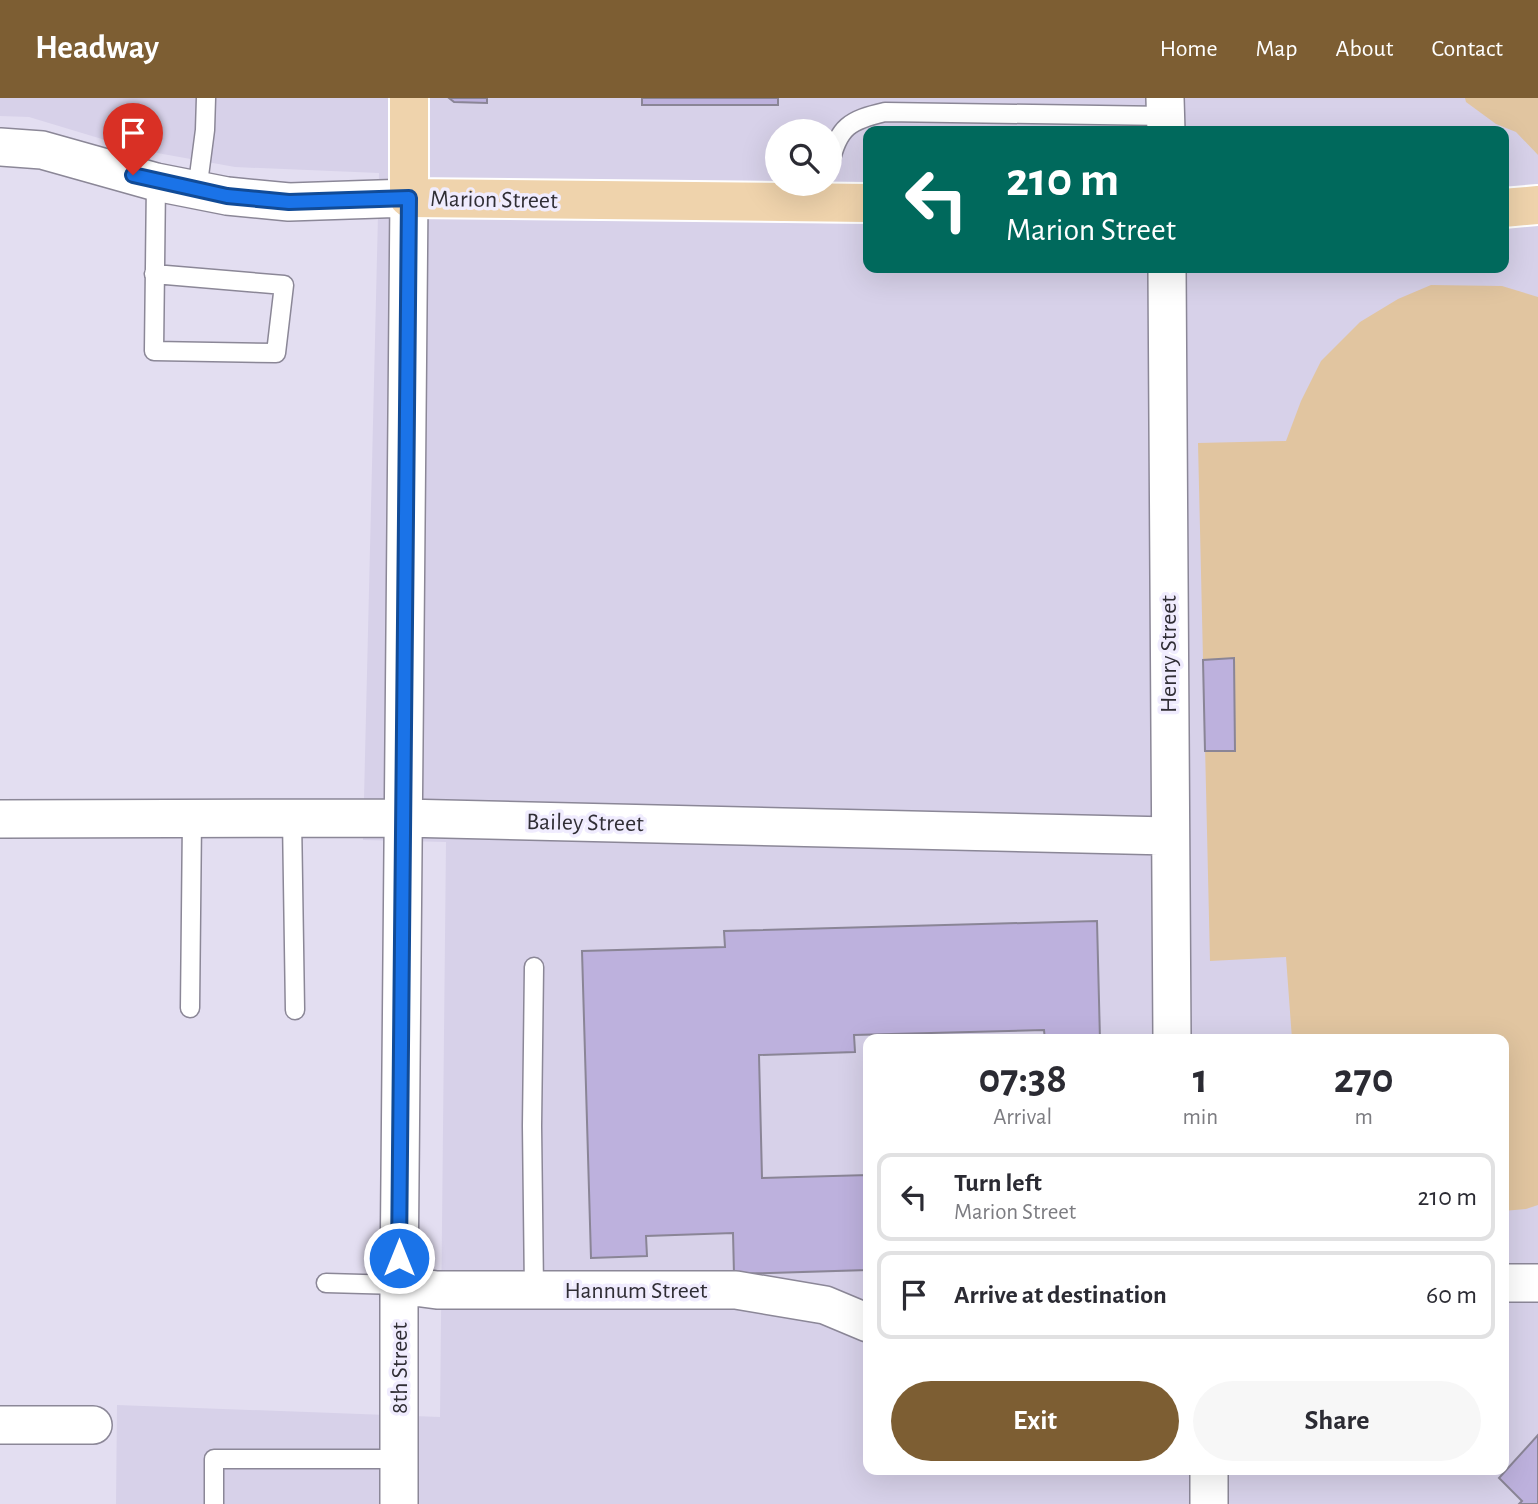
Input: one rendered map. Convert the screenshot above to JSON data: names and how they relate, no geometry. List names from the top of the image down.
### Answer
{
  "streets": {
    "main road": ["Marion Street", "8th Street"],
    "street": ["Henry Street", "Bailey Street", "Hannum Street"]
  },
  "crossings": [
    ["Marion Street", "8th Street"],
    ["Henry Street", "Bailey Street"],
    ["Bailey Street", "8th Street"],
    ["Hannum Street", "8th Street"]
  ],
  "page": {
    "header": "Headway",
    "nav": [
      "Home",
      "Map",
      "About",
      "Contact"
    ],
    "turn": ["210 m", "Marion Street"],
    "eta": [
      "07:38",
      "Arrival",
      "1",
      "min",
      "270",
      "m"
    ],
    "list": [
      {
        "name": "Turn left",
        "note": "Marion Street",
        "value": "210 m"
      },
      {
        "name": "Arrive at destination",
        "value": "60 m"
      }
    ],
    "buttons": ["Exit", "Share"]
  }
}
